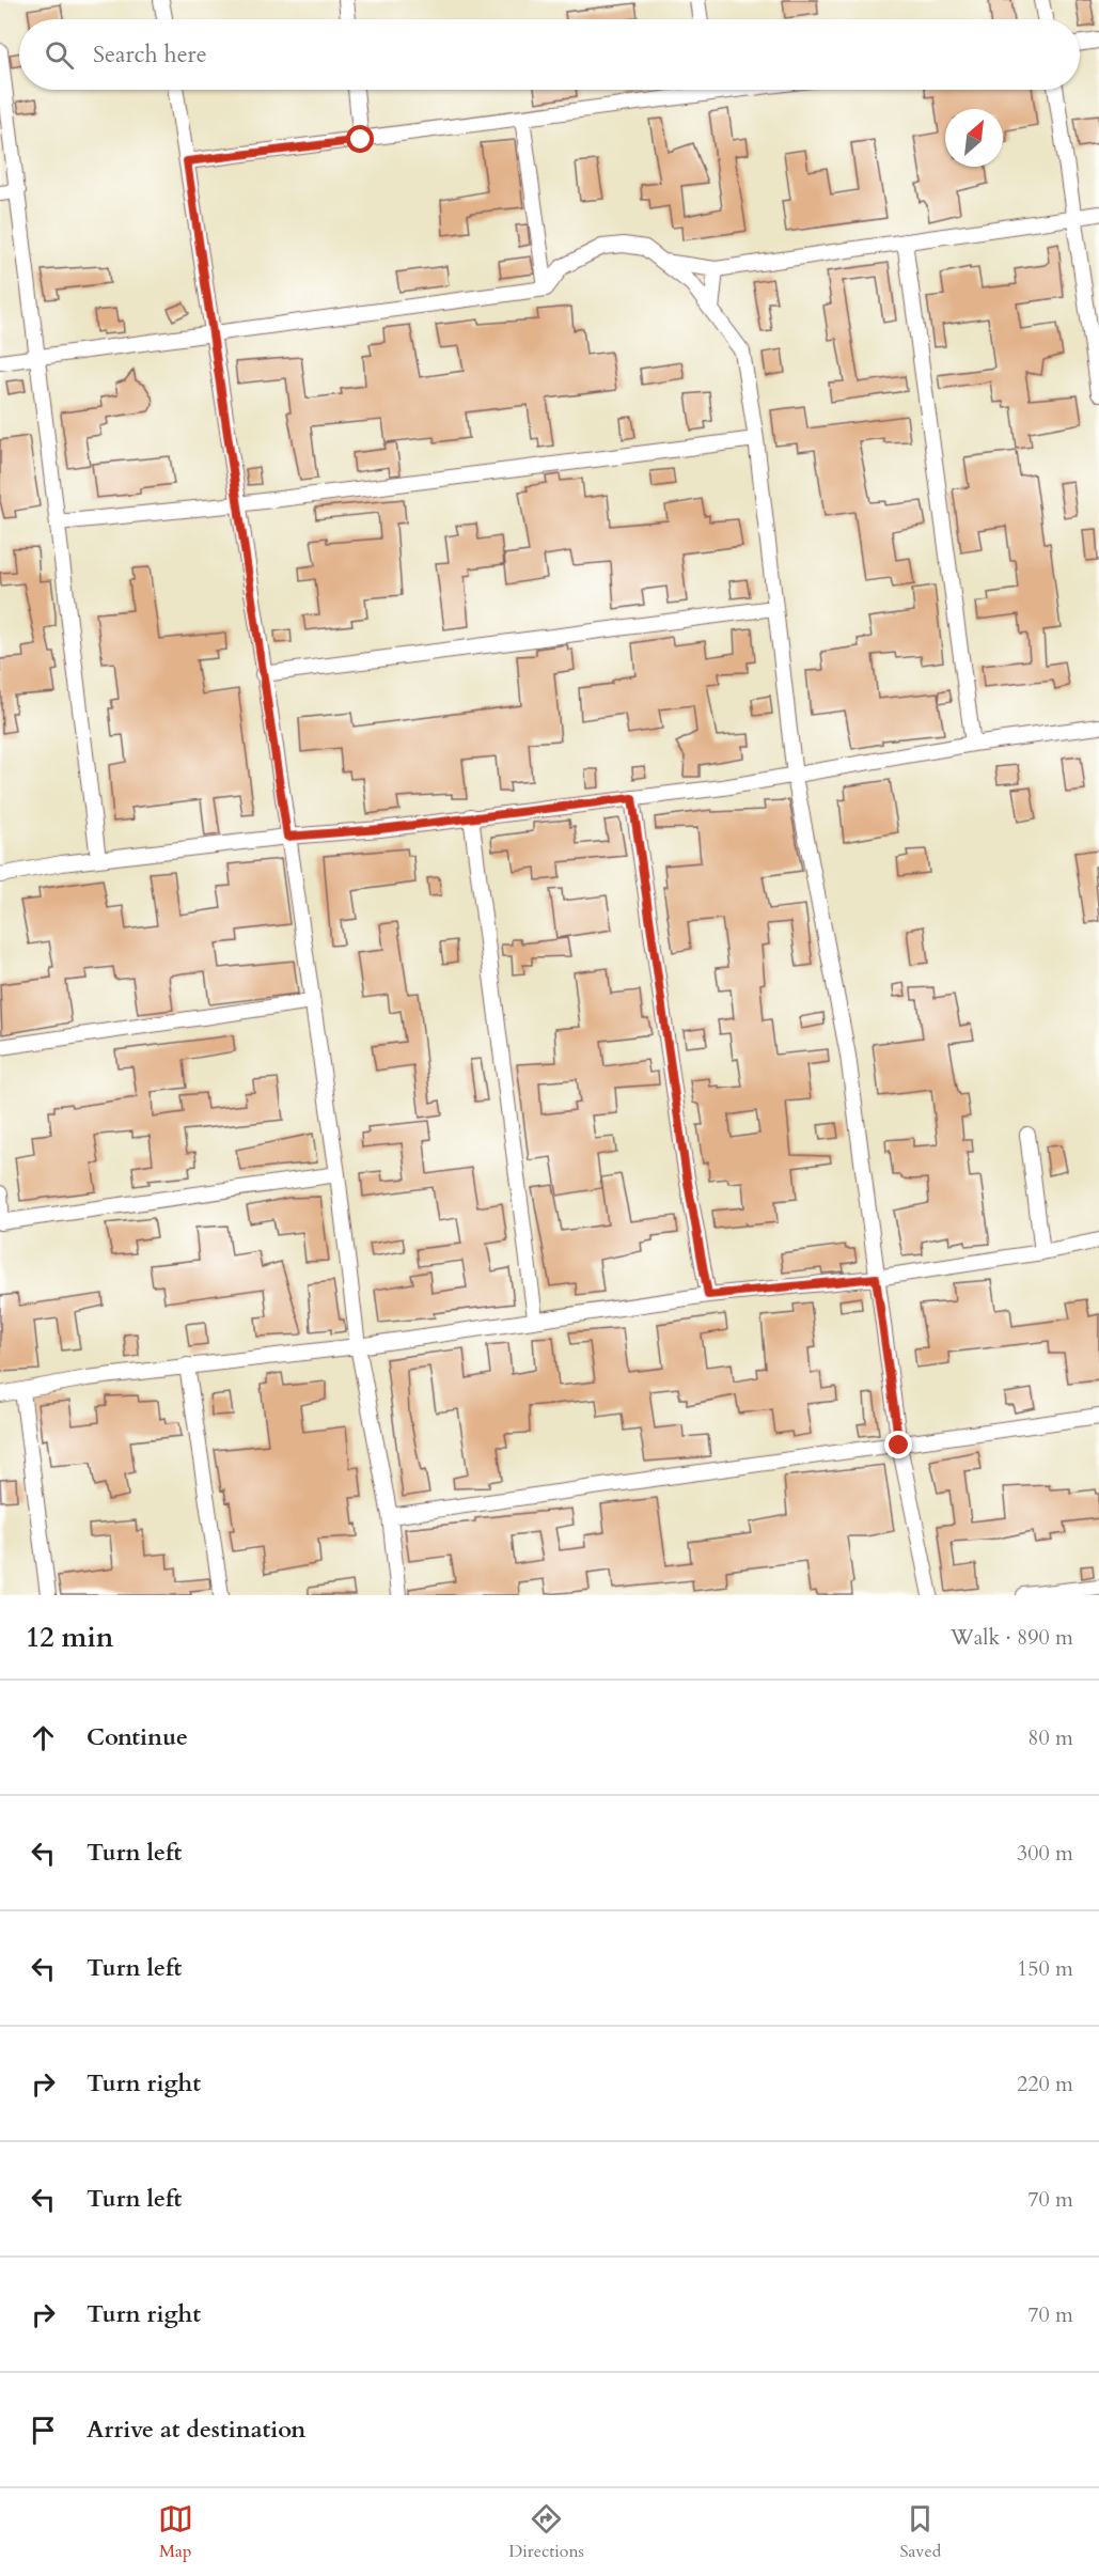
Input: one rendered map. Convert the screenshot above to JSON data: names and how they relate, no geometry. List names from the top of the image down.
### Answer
{
  "north": "top right",
  "page": {
    "search": "Search here",
    "heading": ["12 min", "Walk · 890 m"],
    "list": [
      ["Continue", "80 m"],
      ["Turn left", "300 m"],
      ["Turn left", "150 m"],
      ["Turn right", "220 m"],
      ["Turn left", "70 m"],
      ["Turn right", "70 m"],
      "Arrive at destination"
    ],
    "nav": ["Map", "Directions", "Saved"]
  }
}
